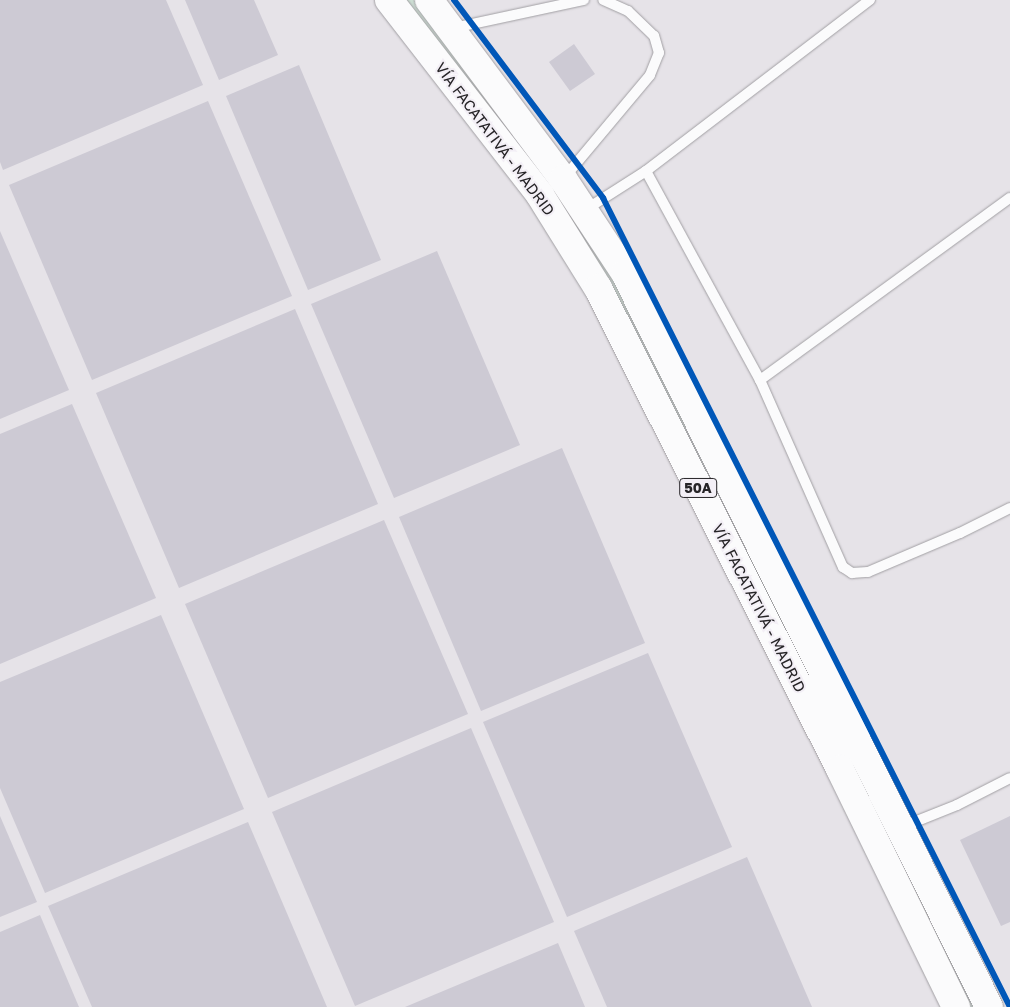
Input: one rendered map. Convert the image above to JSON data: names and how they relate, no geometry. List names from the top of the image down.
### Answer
{
  "streets": {
    "main road": ["VÍA FACATATIVÁ - MADRID", "50A"]
  }
}
